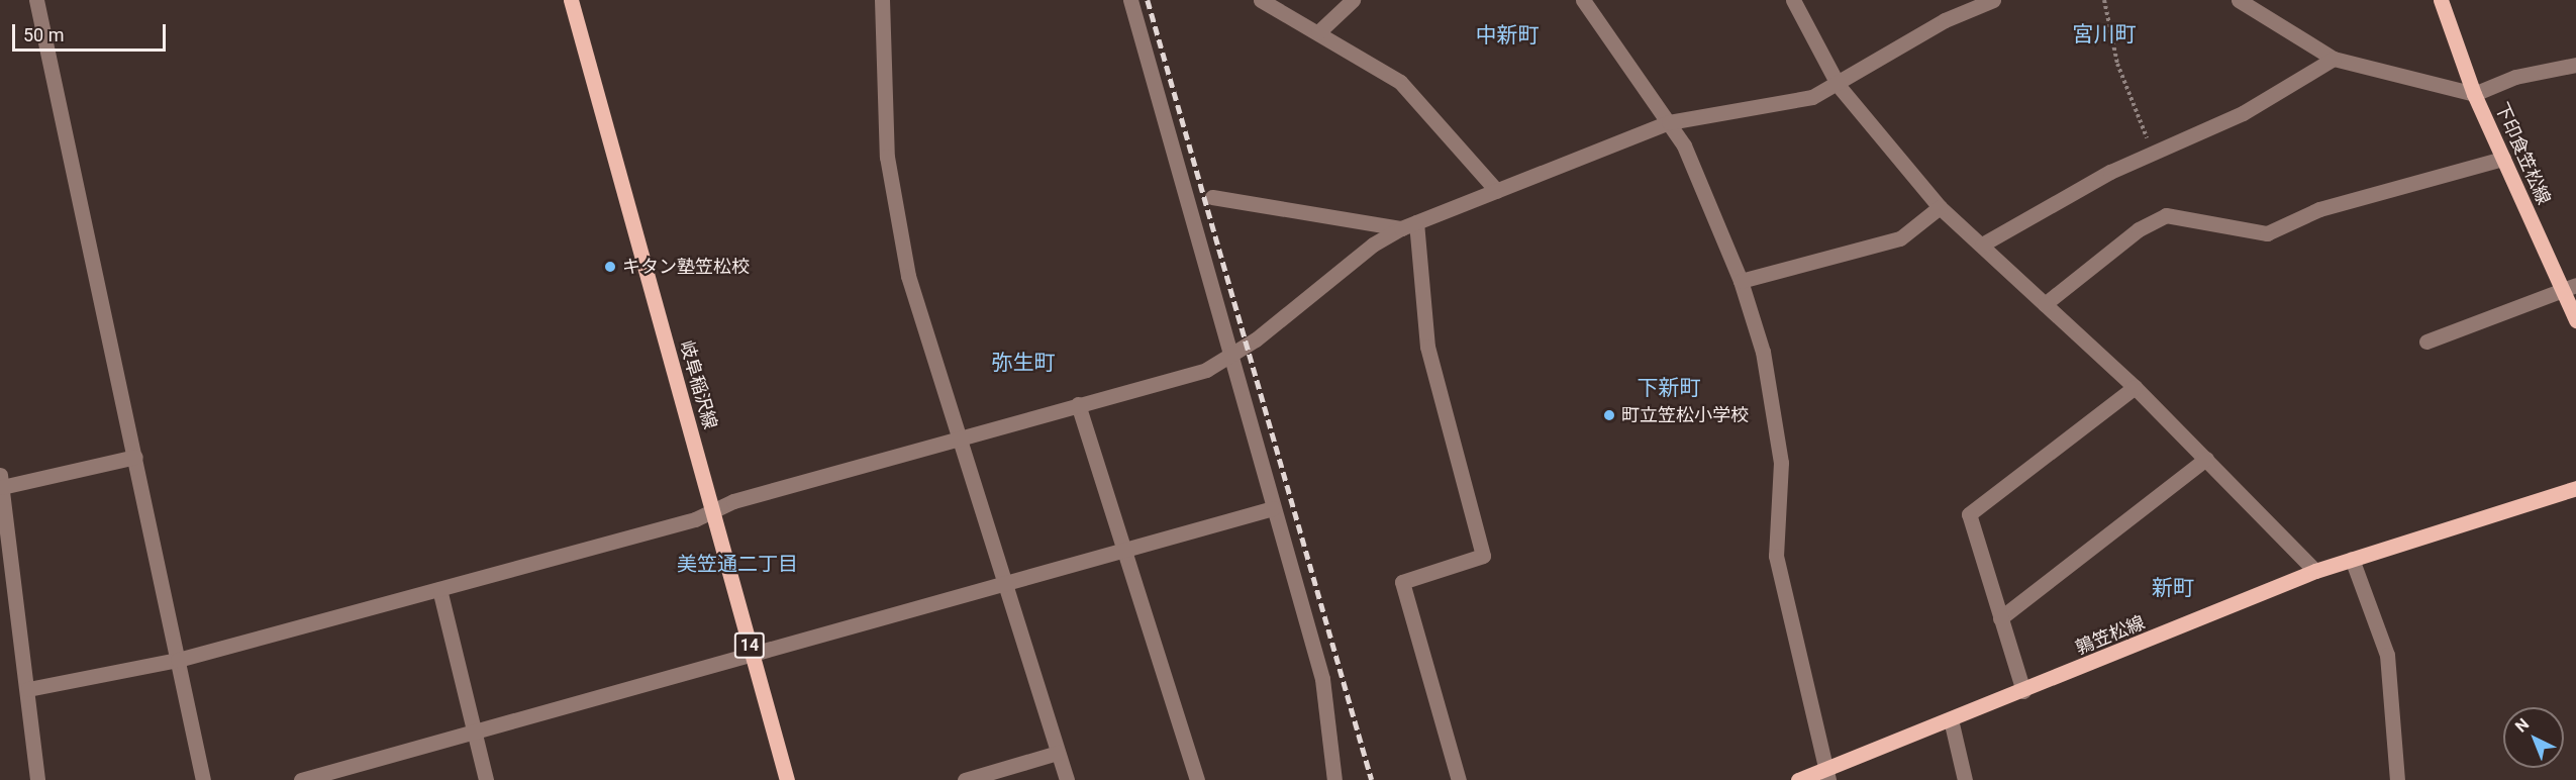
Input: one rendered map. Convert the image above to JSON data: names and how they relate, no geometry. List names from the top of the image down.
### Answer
{
  "streets": {
    "main road": [
      "下印食笠松線",
      "岐阜稲沢線",
      "鶉笠松線",
      "14"
    ]
  },
  "districts": [
    "宮川町",
    "中新町",
    "弥生町",
    "下新町",
    "美笠通二丁目",
    "新町"
  ],
  "places": ["キタン塾笠松校", "町立笠松小学校"],
  "scale_bar": "50 m",
  "north": "top left"
}
